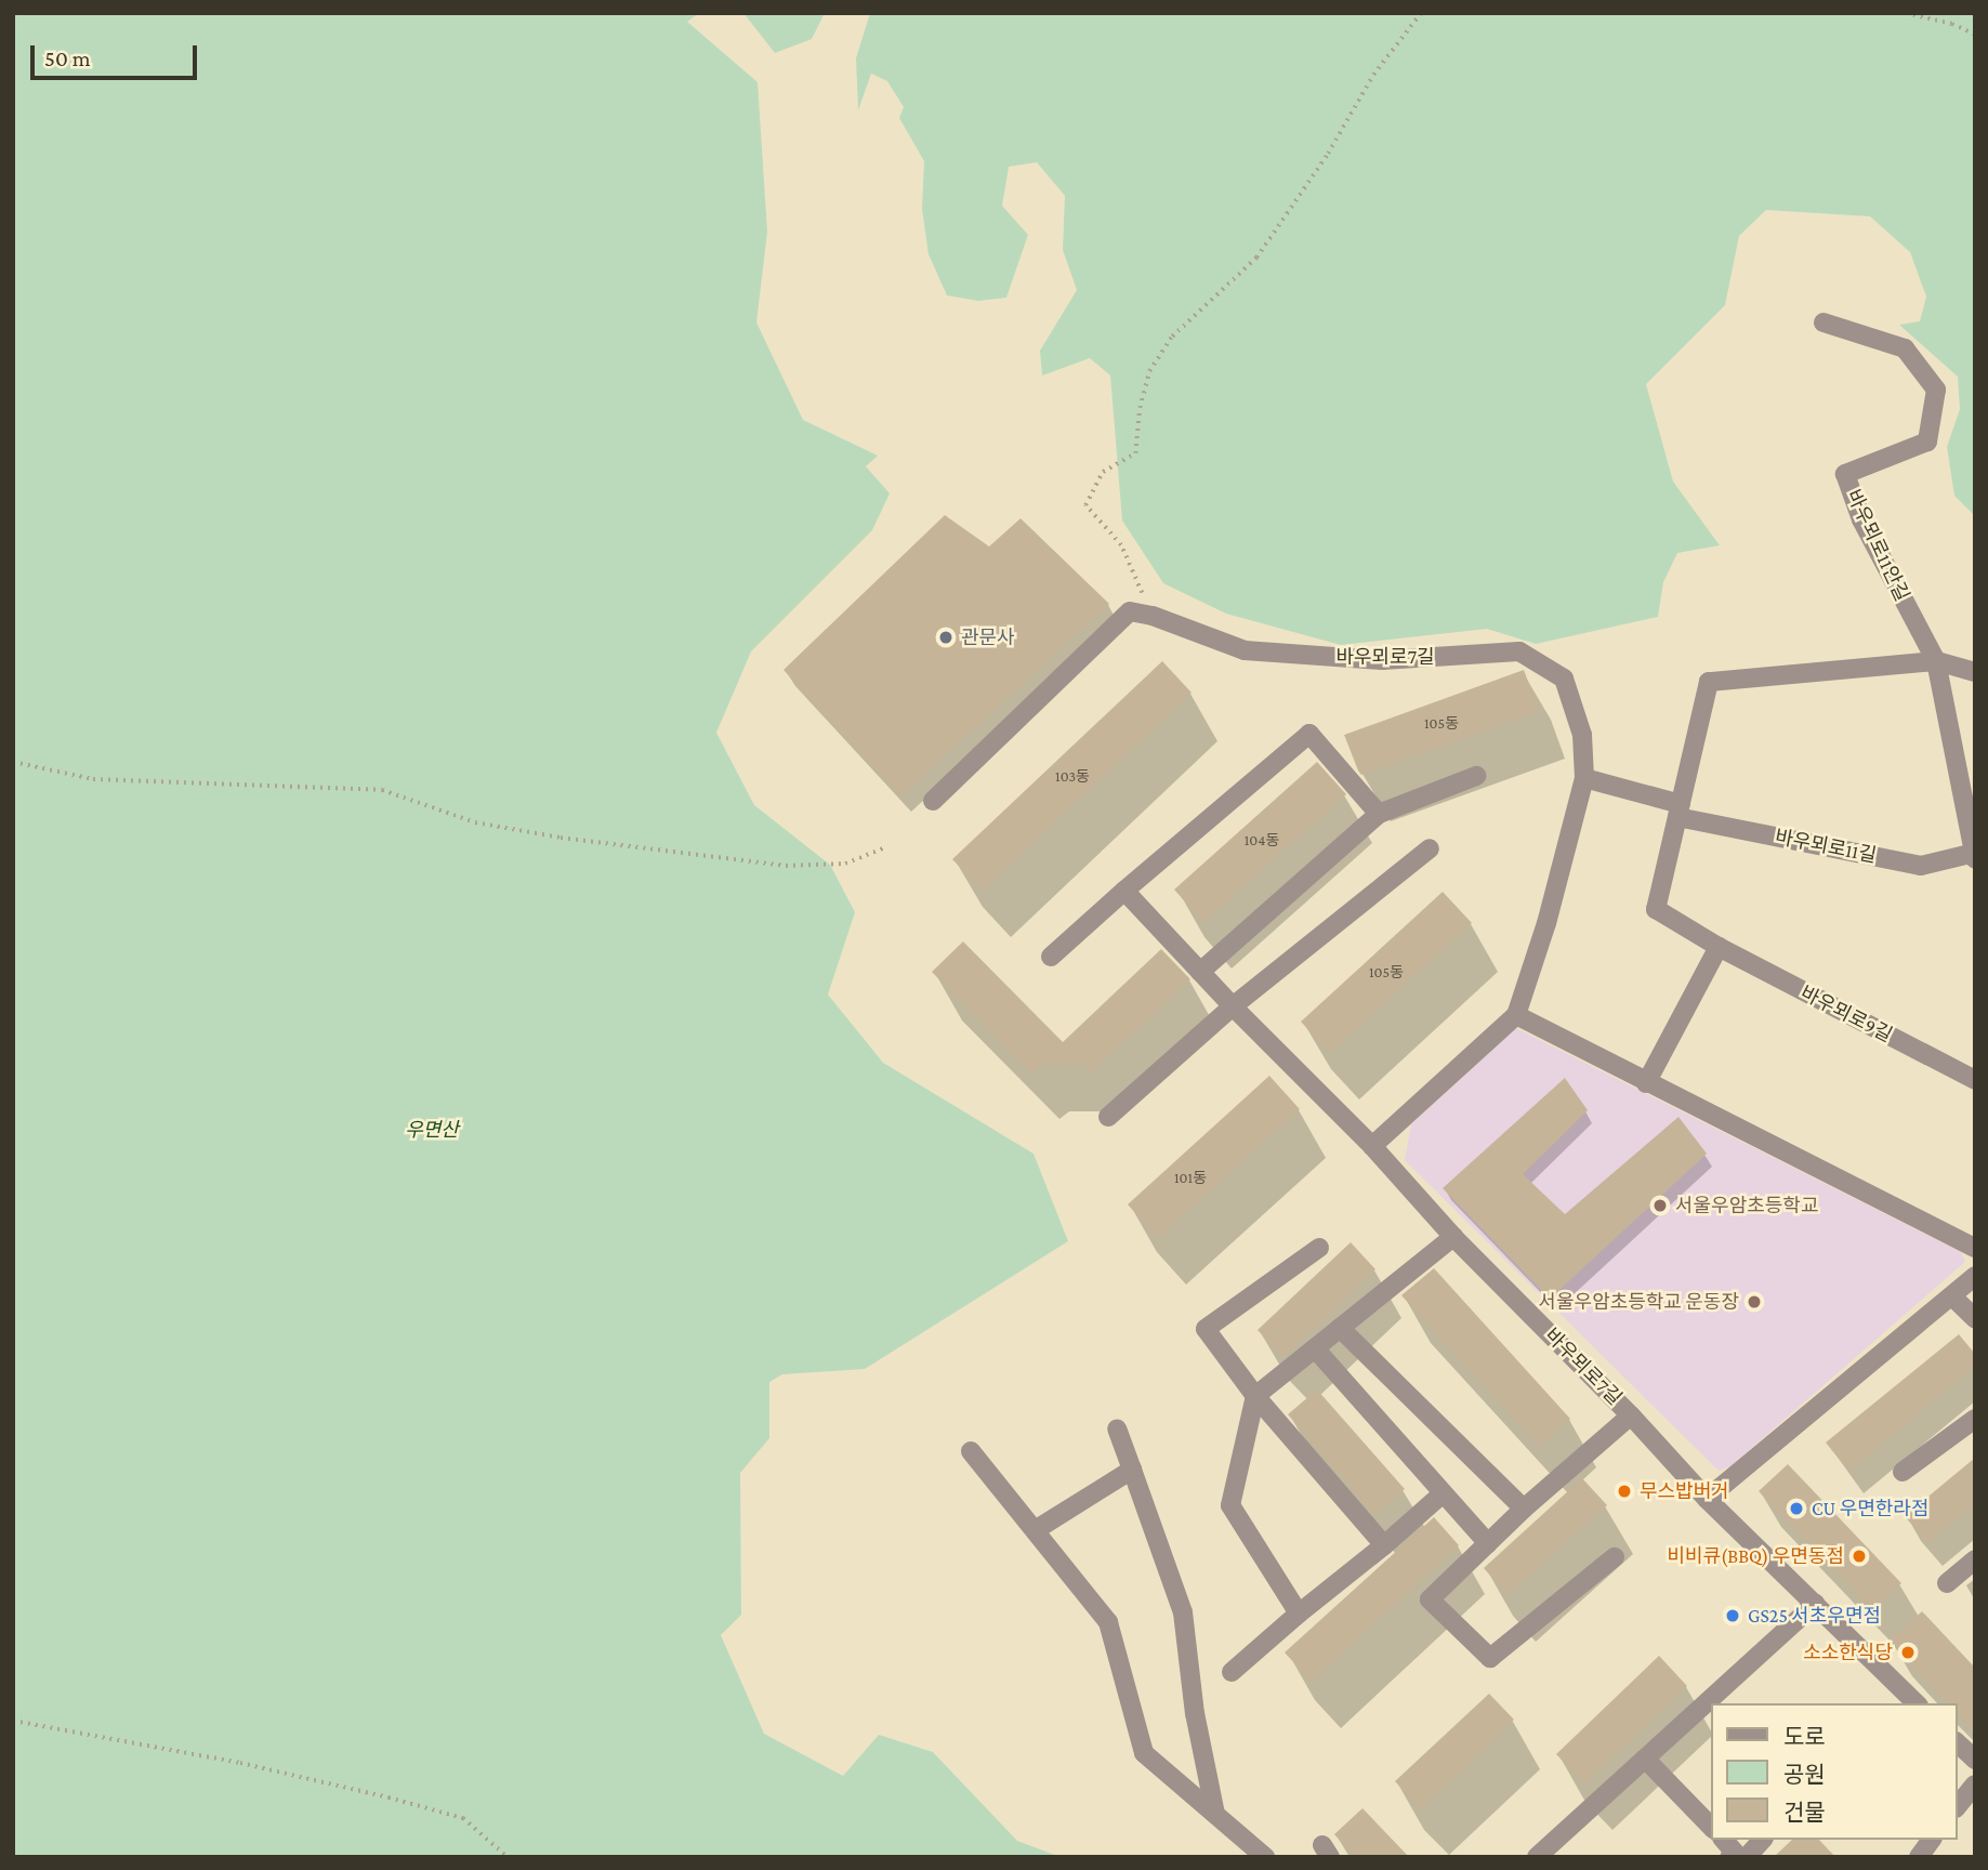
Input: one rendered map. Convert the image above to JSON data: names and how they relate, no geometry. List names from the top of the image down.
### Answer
{
  "streets": {
    "street": [
      "바우뫼로11안길",
      "바우뫼로7길",
      "바우뫼로11길",
      "바우뫼로9길"
    ]
  },
  "crossings": [
    ["바우뫼로11안길", "바우뫼로11길"],
    ["바우뫼로7길", "바우뫼로11길"],
    ["바우뫼로11길", "바우뫼로9길"]
  ],
  "parks": ["우면산"],
  "places": [
    "관문사",
    "서울우암초등학교",
    "서울우암초등학교 운동장",
    "무스밥버거",
    "CU 우면한라점",
    "비비큐(BBQ) 우면동점",
    "GS25 서초우면점",
    "소소한식당"
  ],
  "house_numbers": [
    "105동",
    "103동",
    "104동",
    "105동",
    "101동"
  ],
  "legend": ["도로", "공원", "건물"],
  "scale_bar": "50 m"
}
